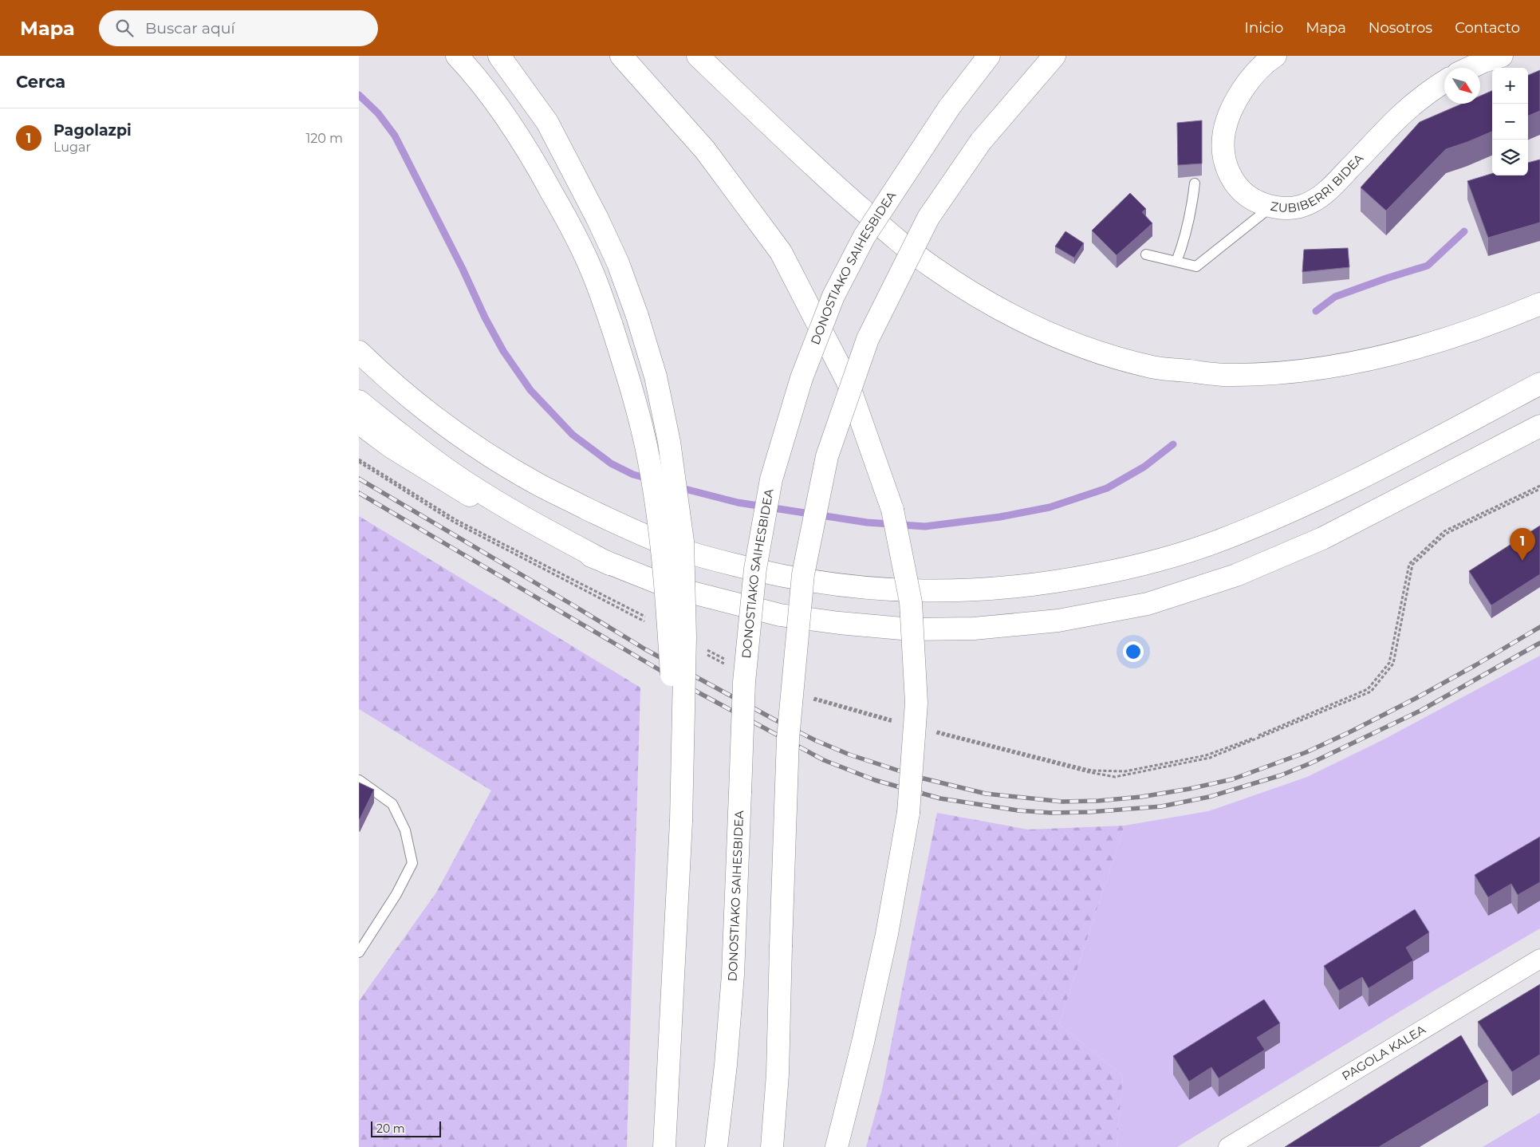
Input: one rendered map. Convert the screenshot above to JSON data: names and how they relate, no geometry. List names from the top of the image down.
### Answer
{
  "streets": {
    "main road": ["ZUBIBERRI BIDEA", "DONOSTIAKO SAIHESBIDEA"],
    "street": ["PAGOLA KALEA"]
  },
  "scale_bar": "20 m",
  "north": "bottom right",
  "page": {
    "header": "Mapa",
    "search": "Buscar aquí",
    "nav": [
      "Inicio",
      "Mapa",
      "Nosotros",
      "Contacto"
    ],
    "heading": "Cerca",
    "map_buttons": ["+", "−"],
    "list": [
      {
        "mark": "1",
        "name": "Pagolazpi",
        "note": "Lugar",
        "value": "120 m"
      }
    ],
    "pins": "1",
    "scale": "20 m"
  }
}
